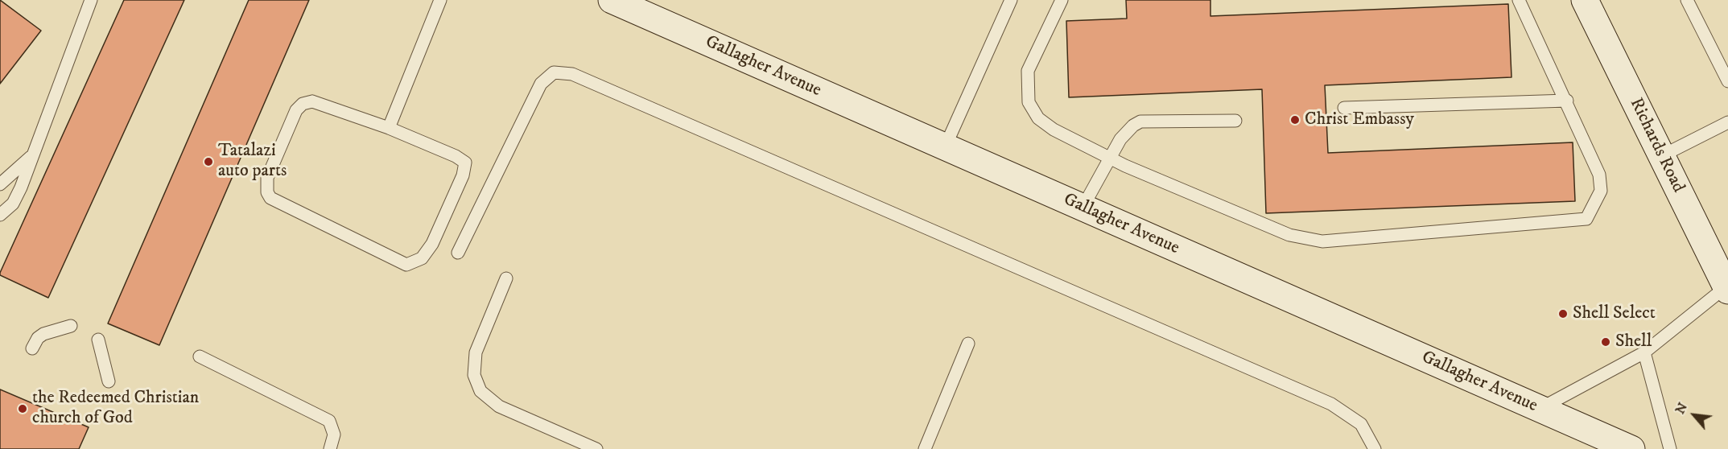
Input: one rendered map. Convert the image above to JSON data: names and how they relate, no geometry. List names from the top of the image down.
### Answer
{
  "streets": {
    "street": ["Gallagher Avenue", "Richards Road"]
  },
  "places": [
    "Christ Embassy",
    "Tatalazi auto parts",
    "Shell Select",
    "Shell",
    "the Redeemed Christian church of God"
  ],
  "north": "top left"
}
